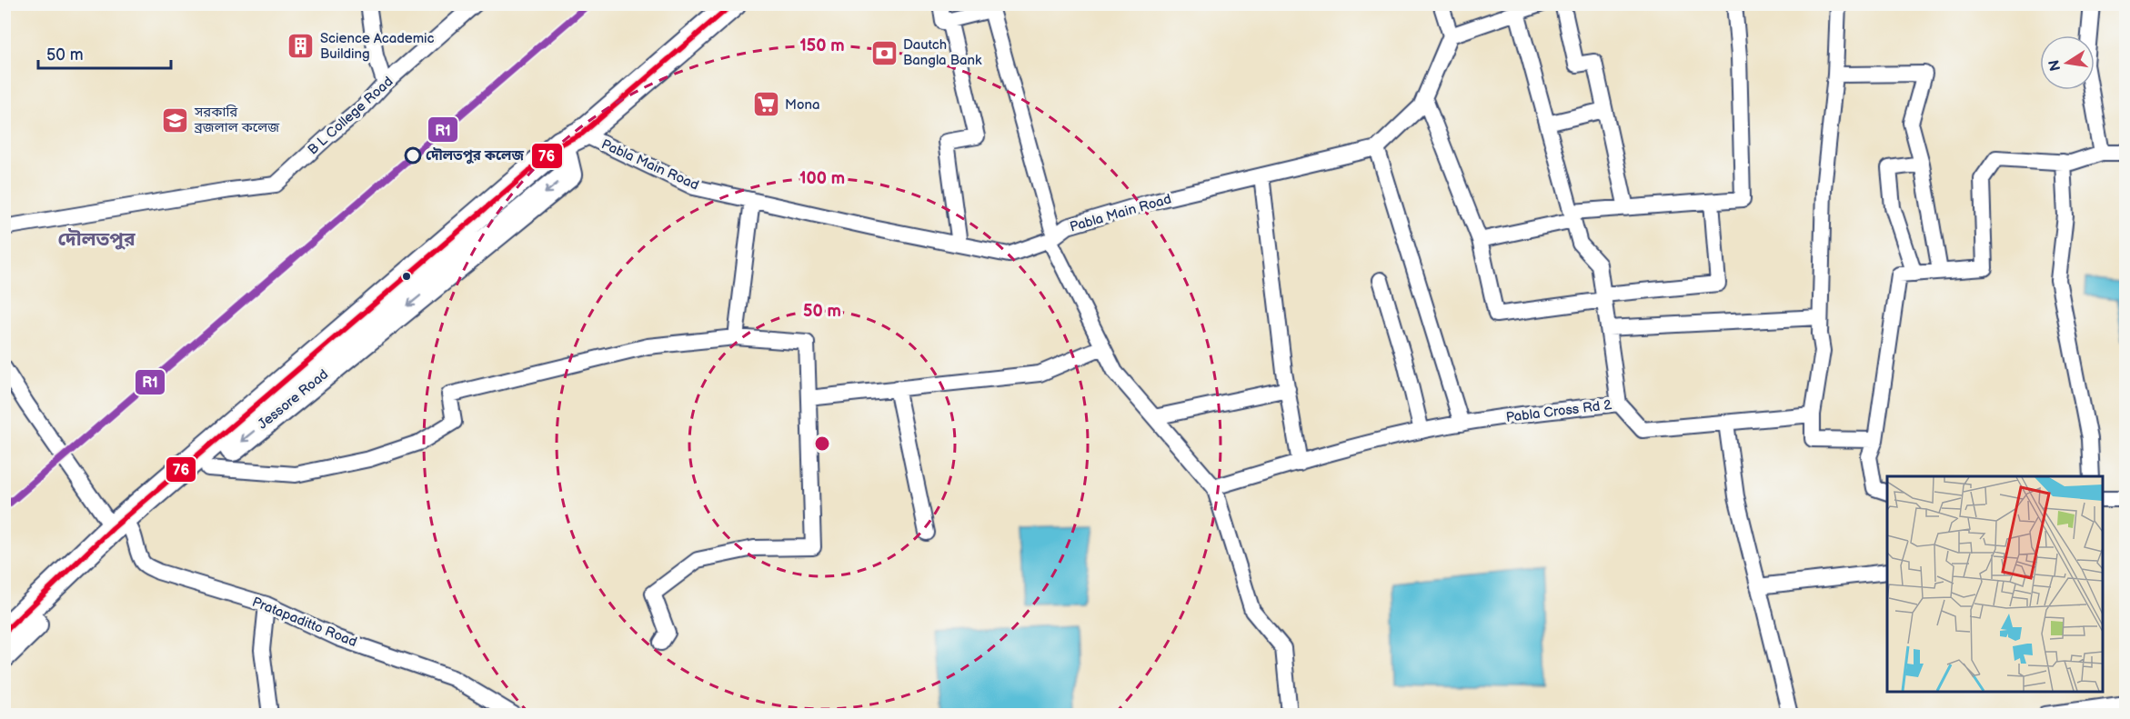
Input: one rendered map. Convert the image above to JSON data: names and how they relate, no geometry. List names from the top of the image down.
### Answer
{
  "streets": {
    "highway": ["Jessore Road"],
    "street": [
      "B L College Road",
      "Pabla Main Road",
      "Pabla Cross Rd 2",
      "Pratapaditto Road"
    ]
  },
  "crossings": [
    ["Pabla Main Road", "Jessore Road"],
    ["Jessore Road", "Pratapaditto Road"]
  ],
  "districts": ["দৌলতপুর"],
  "places": {
    "building": ["Science Academic Building"],
    "bank": ["Dautch Bangla Bank"],
    "supermarket": ["Mona"],
    "school or university": ["সরকারি ব্রজলাল কলেজ"],
    "other": ["দৌলতপুর কলেজ"]
  },
  "lines": ["transit line R1", "transit line 76"],
  "scale_bar": "50 m",
  "north": "left",
  "rings": ["150 m", "100 m", "50 m"]
}
